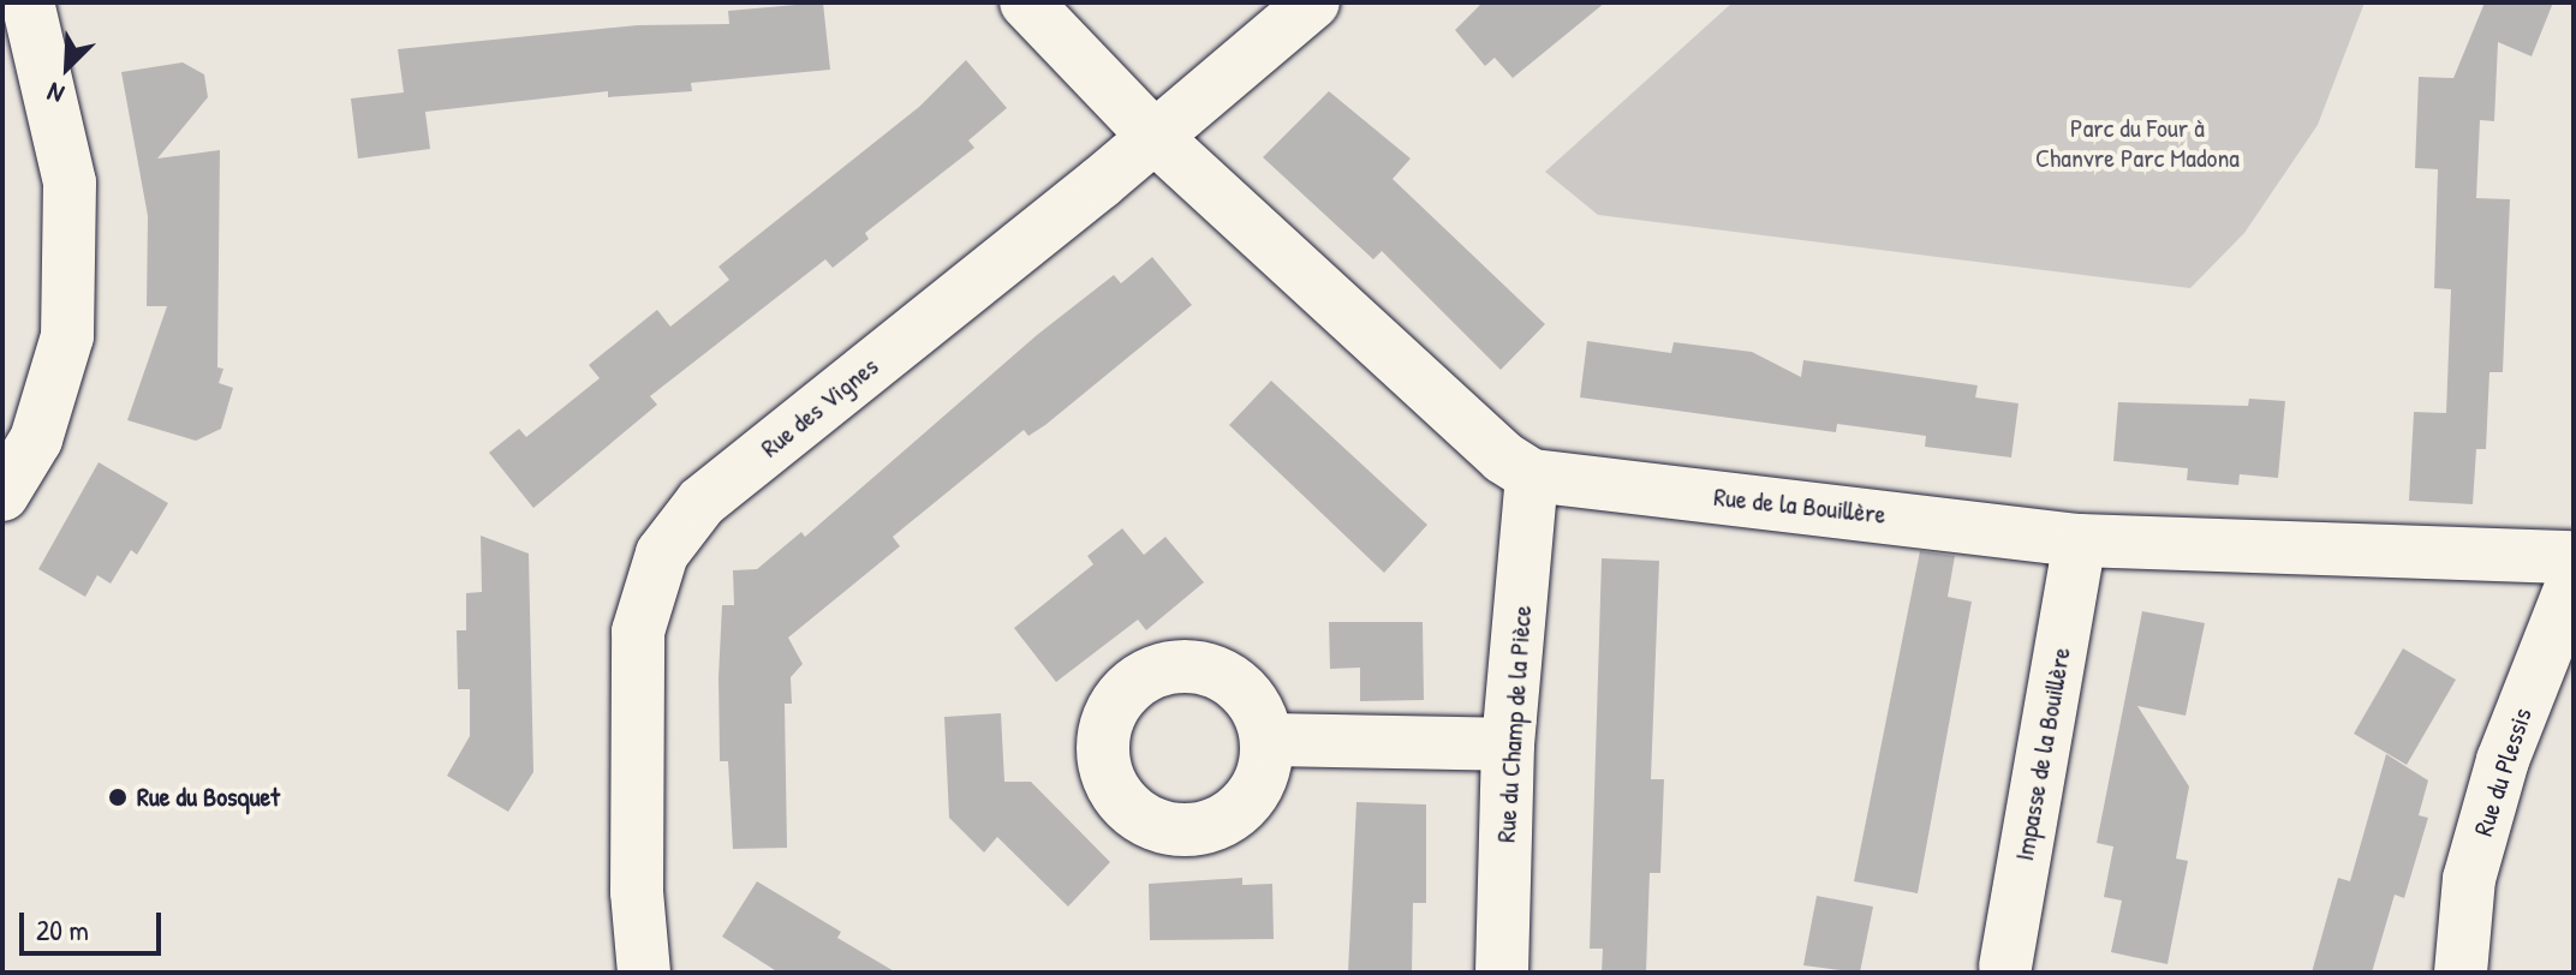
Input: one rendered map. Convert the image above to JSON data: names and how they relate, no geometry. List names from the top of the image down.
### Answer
{
  "streets": {
    "street": [
      "Rue des Vignes",
      "Rue de la Bouillère",
      "Rue du Champ de la Pièce",
      "Impasse de la Bouillère",
      "Rue du Plessis"
    ]
  },
  "crossings": [
    ["Rue des Vignes", "Rue de la Bouillère"],
    ["Rue de la Bouillère", "Rue du Champ de la Pièce"],
    ["Rue de la Bouillère", "Impasse de la Bouillère"]
  ],
  "parks": ["Parc du Four à Chanvre Parc Madona"],
  "places": ["Rue du Bosquet"],
  "scale_bar": "20 m",
  "north": "bottom left"
}
